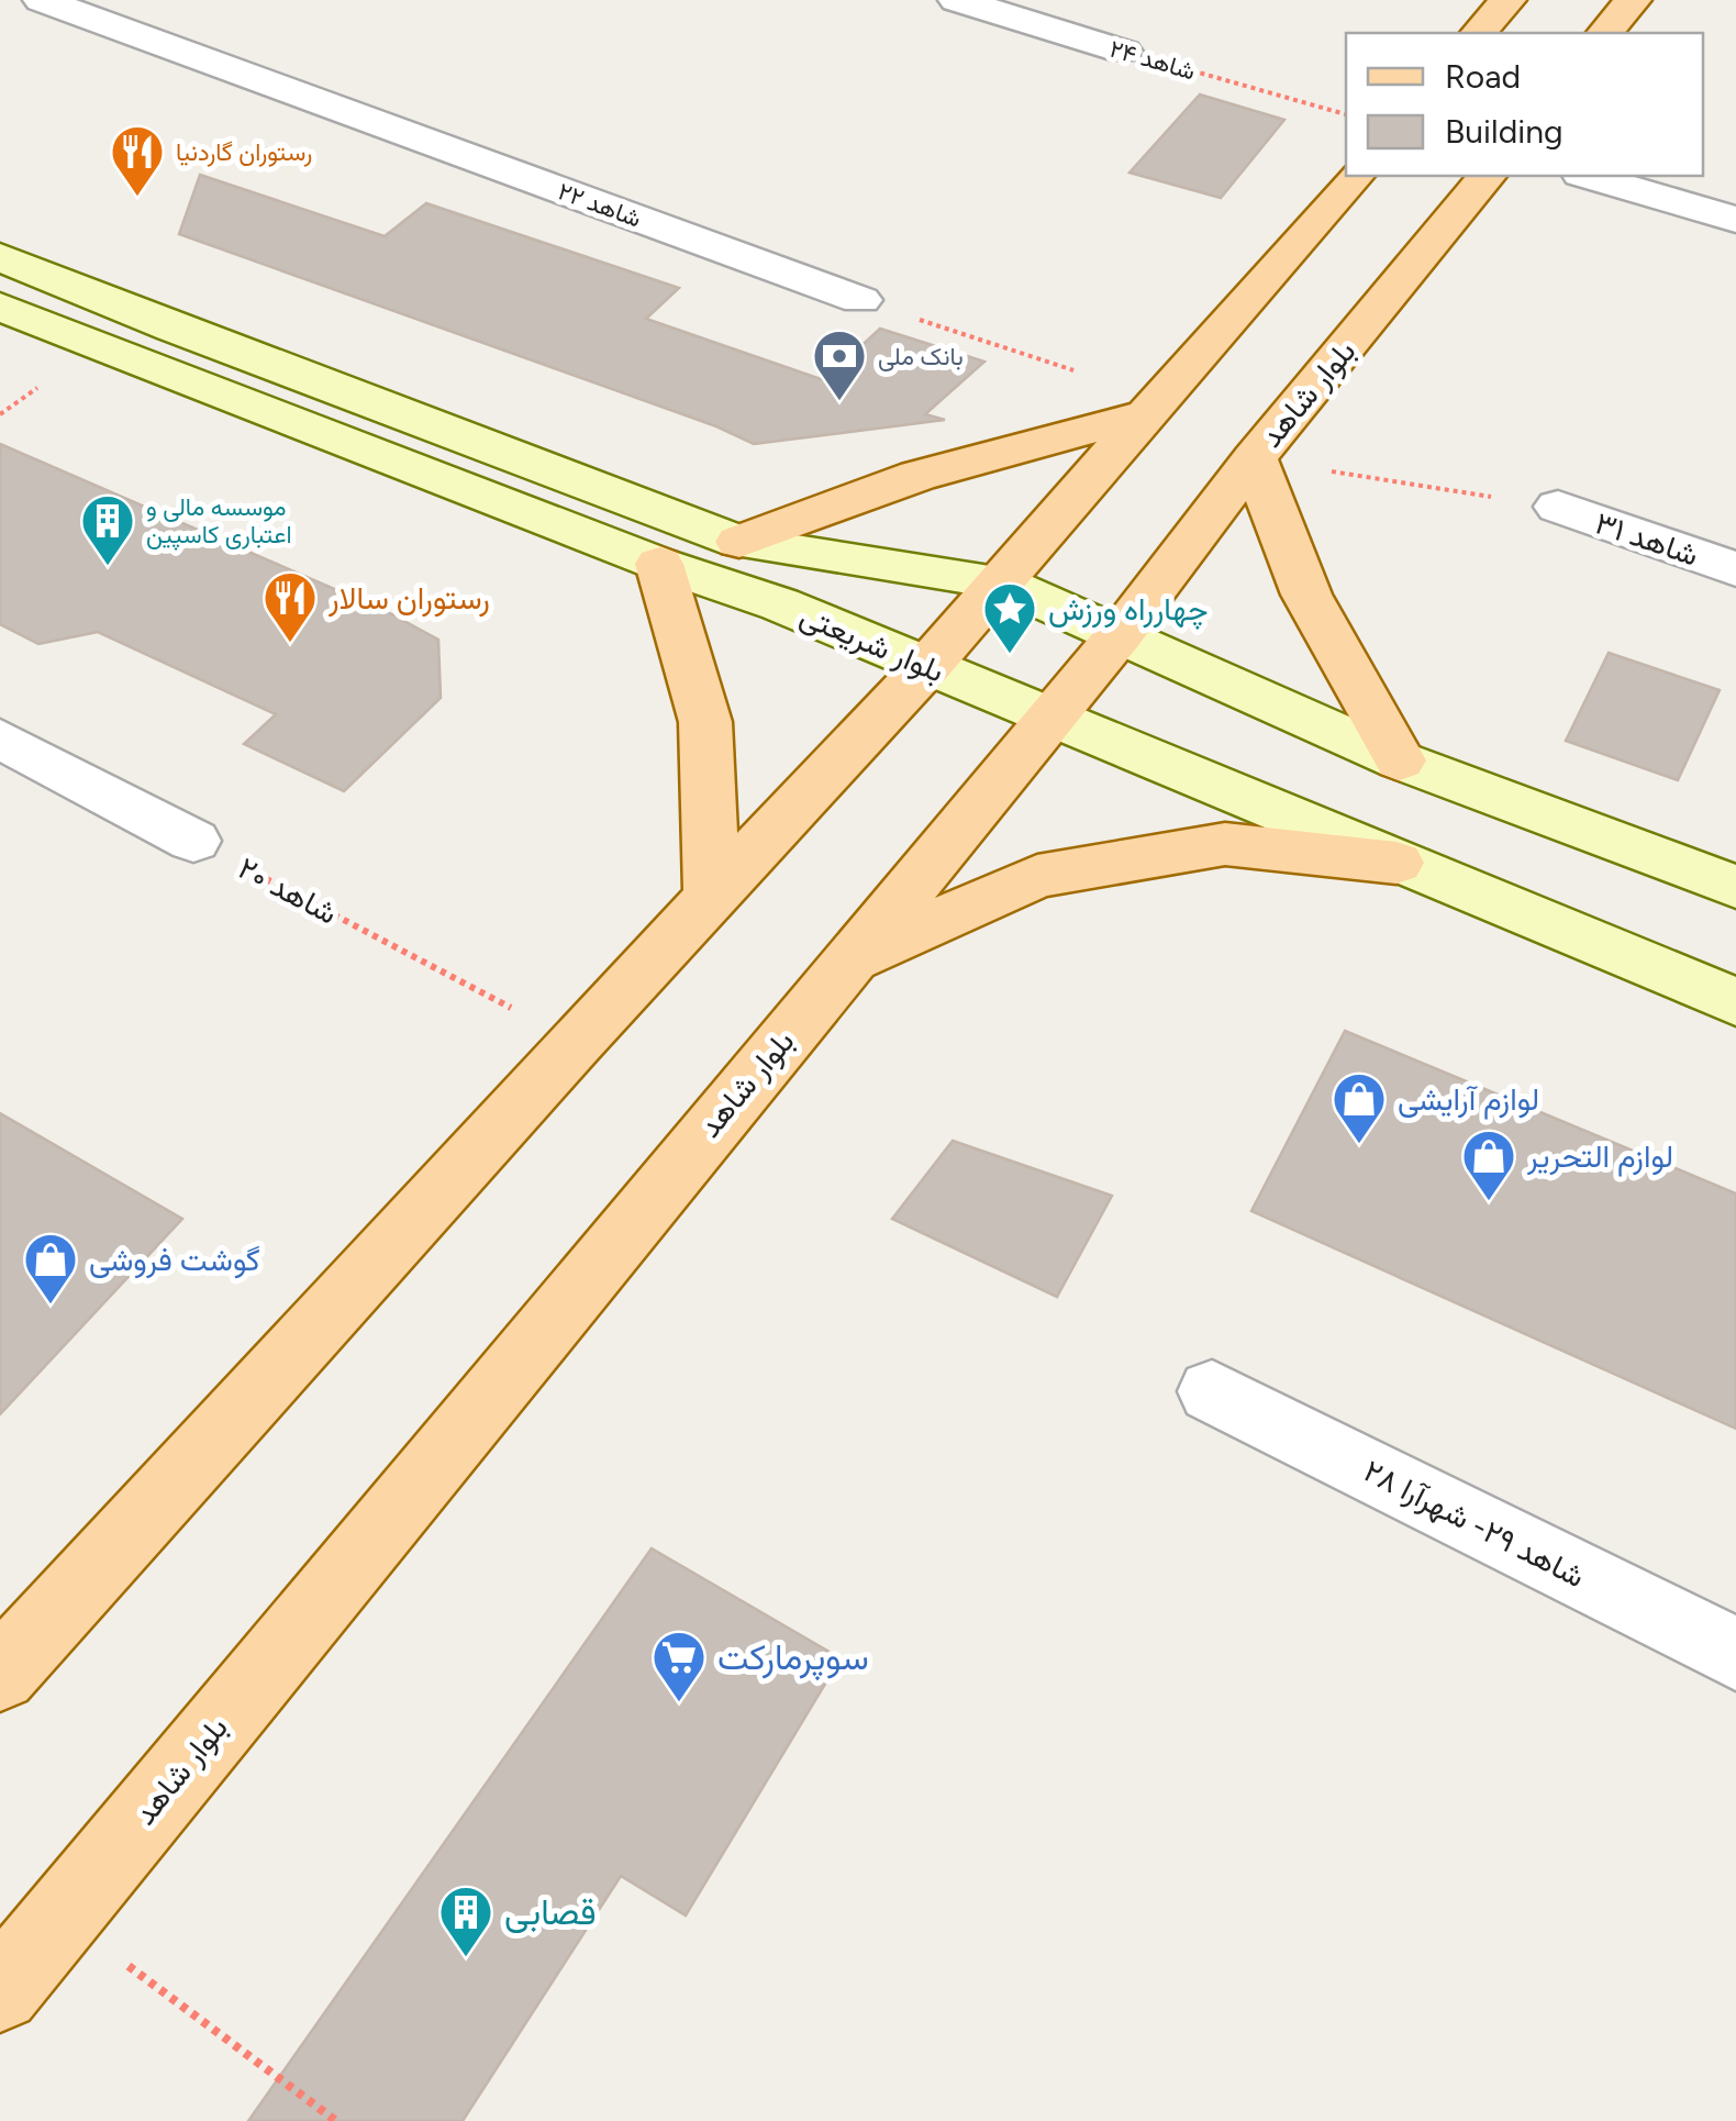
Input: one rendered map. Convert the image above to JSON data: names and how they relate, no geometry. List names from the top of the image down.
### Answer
{
  "streets": {
    "main road": ["بلوار شاهد", "بلوار شریعتی"],
    "street": [
      "شاهد ۲۴",
      "شاهد ۲۲",
      "شاهد ۳۱",
      "شاهد ۲۹- شهرآرا ۲۸"
    ],
    "path": ["شاهد ۲۰"]
  },
  "crossings": [
    ["بلوار شاهد", "بلوار شریعتی"]
  ],
  "places": {
    "restaurant": ["رستوران گاردنیا", "رستوران سالار"],
    "bank": ["بانک ملی"],
    "building": ["موسسه مالی و اعتباری کاسپین", "قصابی"],
    "place": ["چهارراه ورزش"],
    "shop": ["لوازم آرایشی", "لوازم التحریر", "گوشت فروشی"],
    "supermarket": ["سوپرمارکت"]
  },
  "legend": ["Road", "Building"]
}
